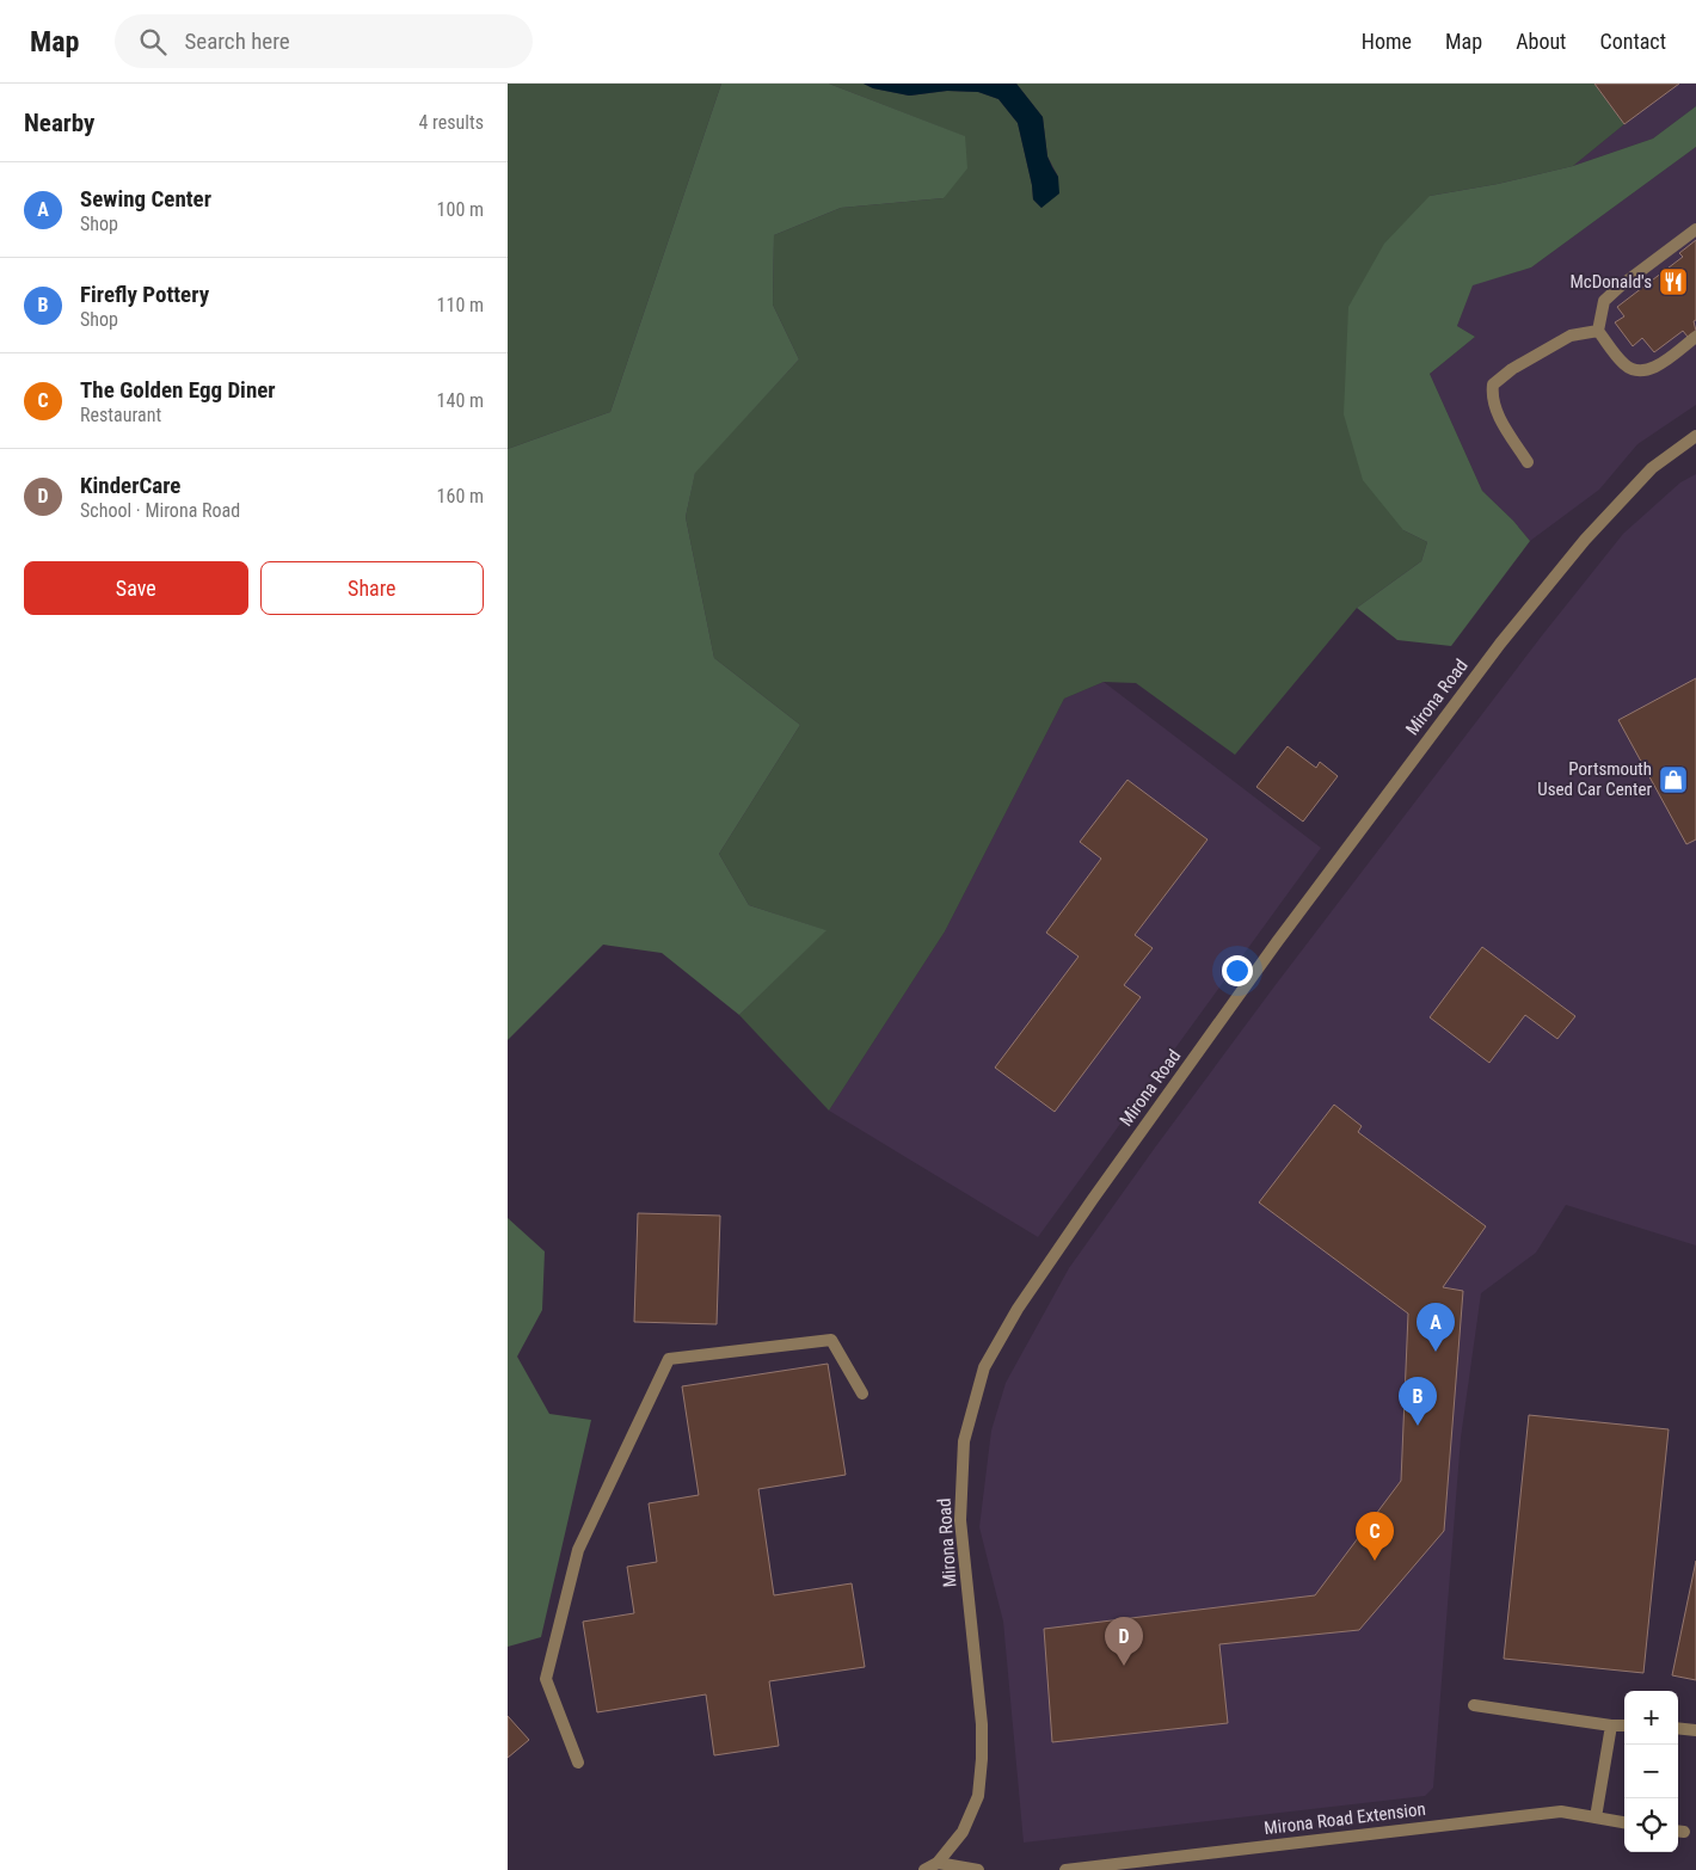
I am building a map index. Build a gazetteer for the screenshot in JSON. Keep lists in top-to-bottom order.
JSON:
{
  "streets": {
    "street": ["Mirona Road", "Mirona Road Extension"]
  },
  "places": {
    "restaurant": ["McDonald's"],
    "shop": ["Portsmouth Used Car Center"]
  },
  "page": {
    "header": "Map",
    "search": "Search here",
    "nav": [
      "Home",
      "Map",
      "About",
      "Contact"
    ],
    "heading": ["Nearby", "4 results"],
    "list": [
      {
        "mark": "A",
        "name": "Sewing Center",
        "note": "Shop",
        "value": "100 m"
      },
      {
        "mark": "B",
        "name": "Firefly Pottery",
        "note": "Shop",
        "value": "110 m"
      },
      {
        "mark": "C",
        "name": "The Golden Egg Diner",
        "note": "Restaurant",
        "value": "140 m"
      },
      {
        "mark": "D",
        "name": "KinderCare",
        "note": "School · Mirona Road",
        "value": "160 m"
      }
    ],
    "buttons": ["Save", "Share"],
    "pins": [
      "A",
      "B",
      "C",
      "D"
    ],
    "map_buttons": ["+", "−"]
  }
}
